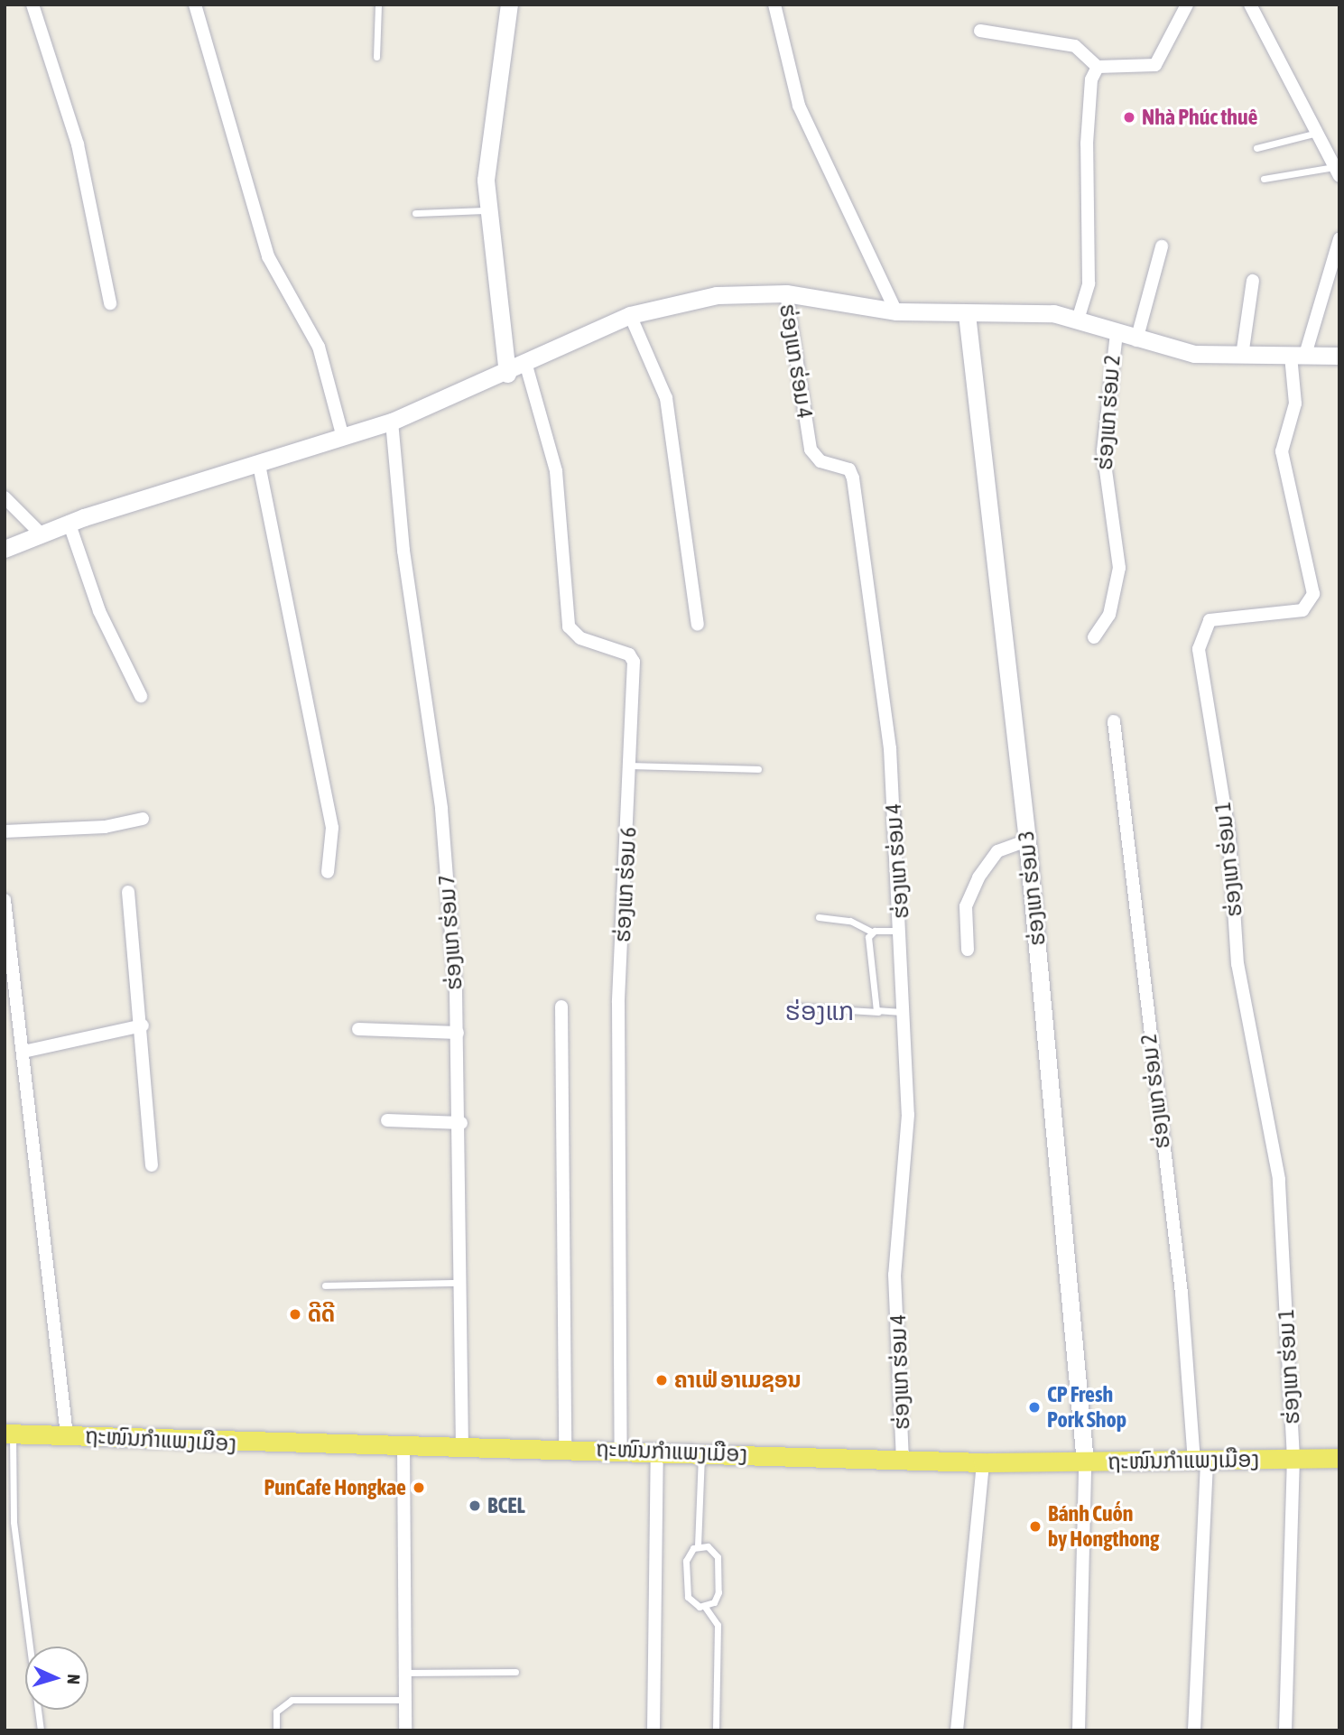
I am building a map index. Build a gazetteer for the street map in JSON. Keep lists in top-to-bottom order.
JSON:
{
  "streets": {
    "main road": ["ຖະໜົນກຳແພງເມືອງ"],
    "street": [
      "ຮ່ອງແກ ຮ່ອມ 4",
      "ຮ່ອງແກ ຮ່ອມ 2",
      "ຮ່ອງແກ ຮ່ອມ 1",
      "ຮ່ອງແກ ຮ່ອມ 6",
      "ຮ່ອງແກ ຮ່ອມ 3",
      "ຮ່ອງແກ ຮ່ອມ 7"
    ]
  },
  "crossings": [
    ["ຮ່ອງແກ ຮ່ອມ 4", "ຖະໜົນກຳແພງເມືອງ"],
    ["ຮ່ອງແກ ຮ່ອມ 2", "ຖະໜົນກຳແພງເມືອງ"],
    ["ຮ່ອງແກ ຮ່ອມ 1", "ຖະໜົນກຳແພງເມືອງ"],
    ["ຮ່ອງແກ ຮ່ອມ 6", "ຖະໜົນກຳແພງເມືອງ"],
    ["ຮ່ອງແກ ຮ່ອມ 3", "ຖະໜົນກຳແພງເມືອງ"],
    ["ຮ່ອງແກ ຮ່ອມ 7", "ຖະໜົນກຳແພງເມືອງ"]
  ],
  "districts": ["ຮ່ອງແກ"],
  "places": [
    "Nhà Phúc thuê",
    "ດີດີ",
    "ຄາເຟ່ ອາເມຊອນ",
    "CP Fresh Pork Shop",
    "PunCafe Hongkae",
    "BCEL",
    "Bánh Cuốn by Hongthong"
  ],
  "north": "right"
}
